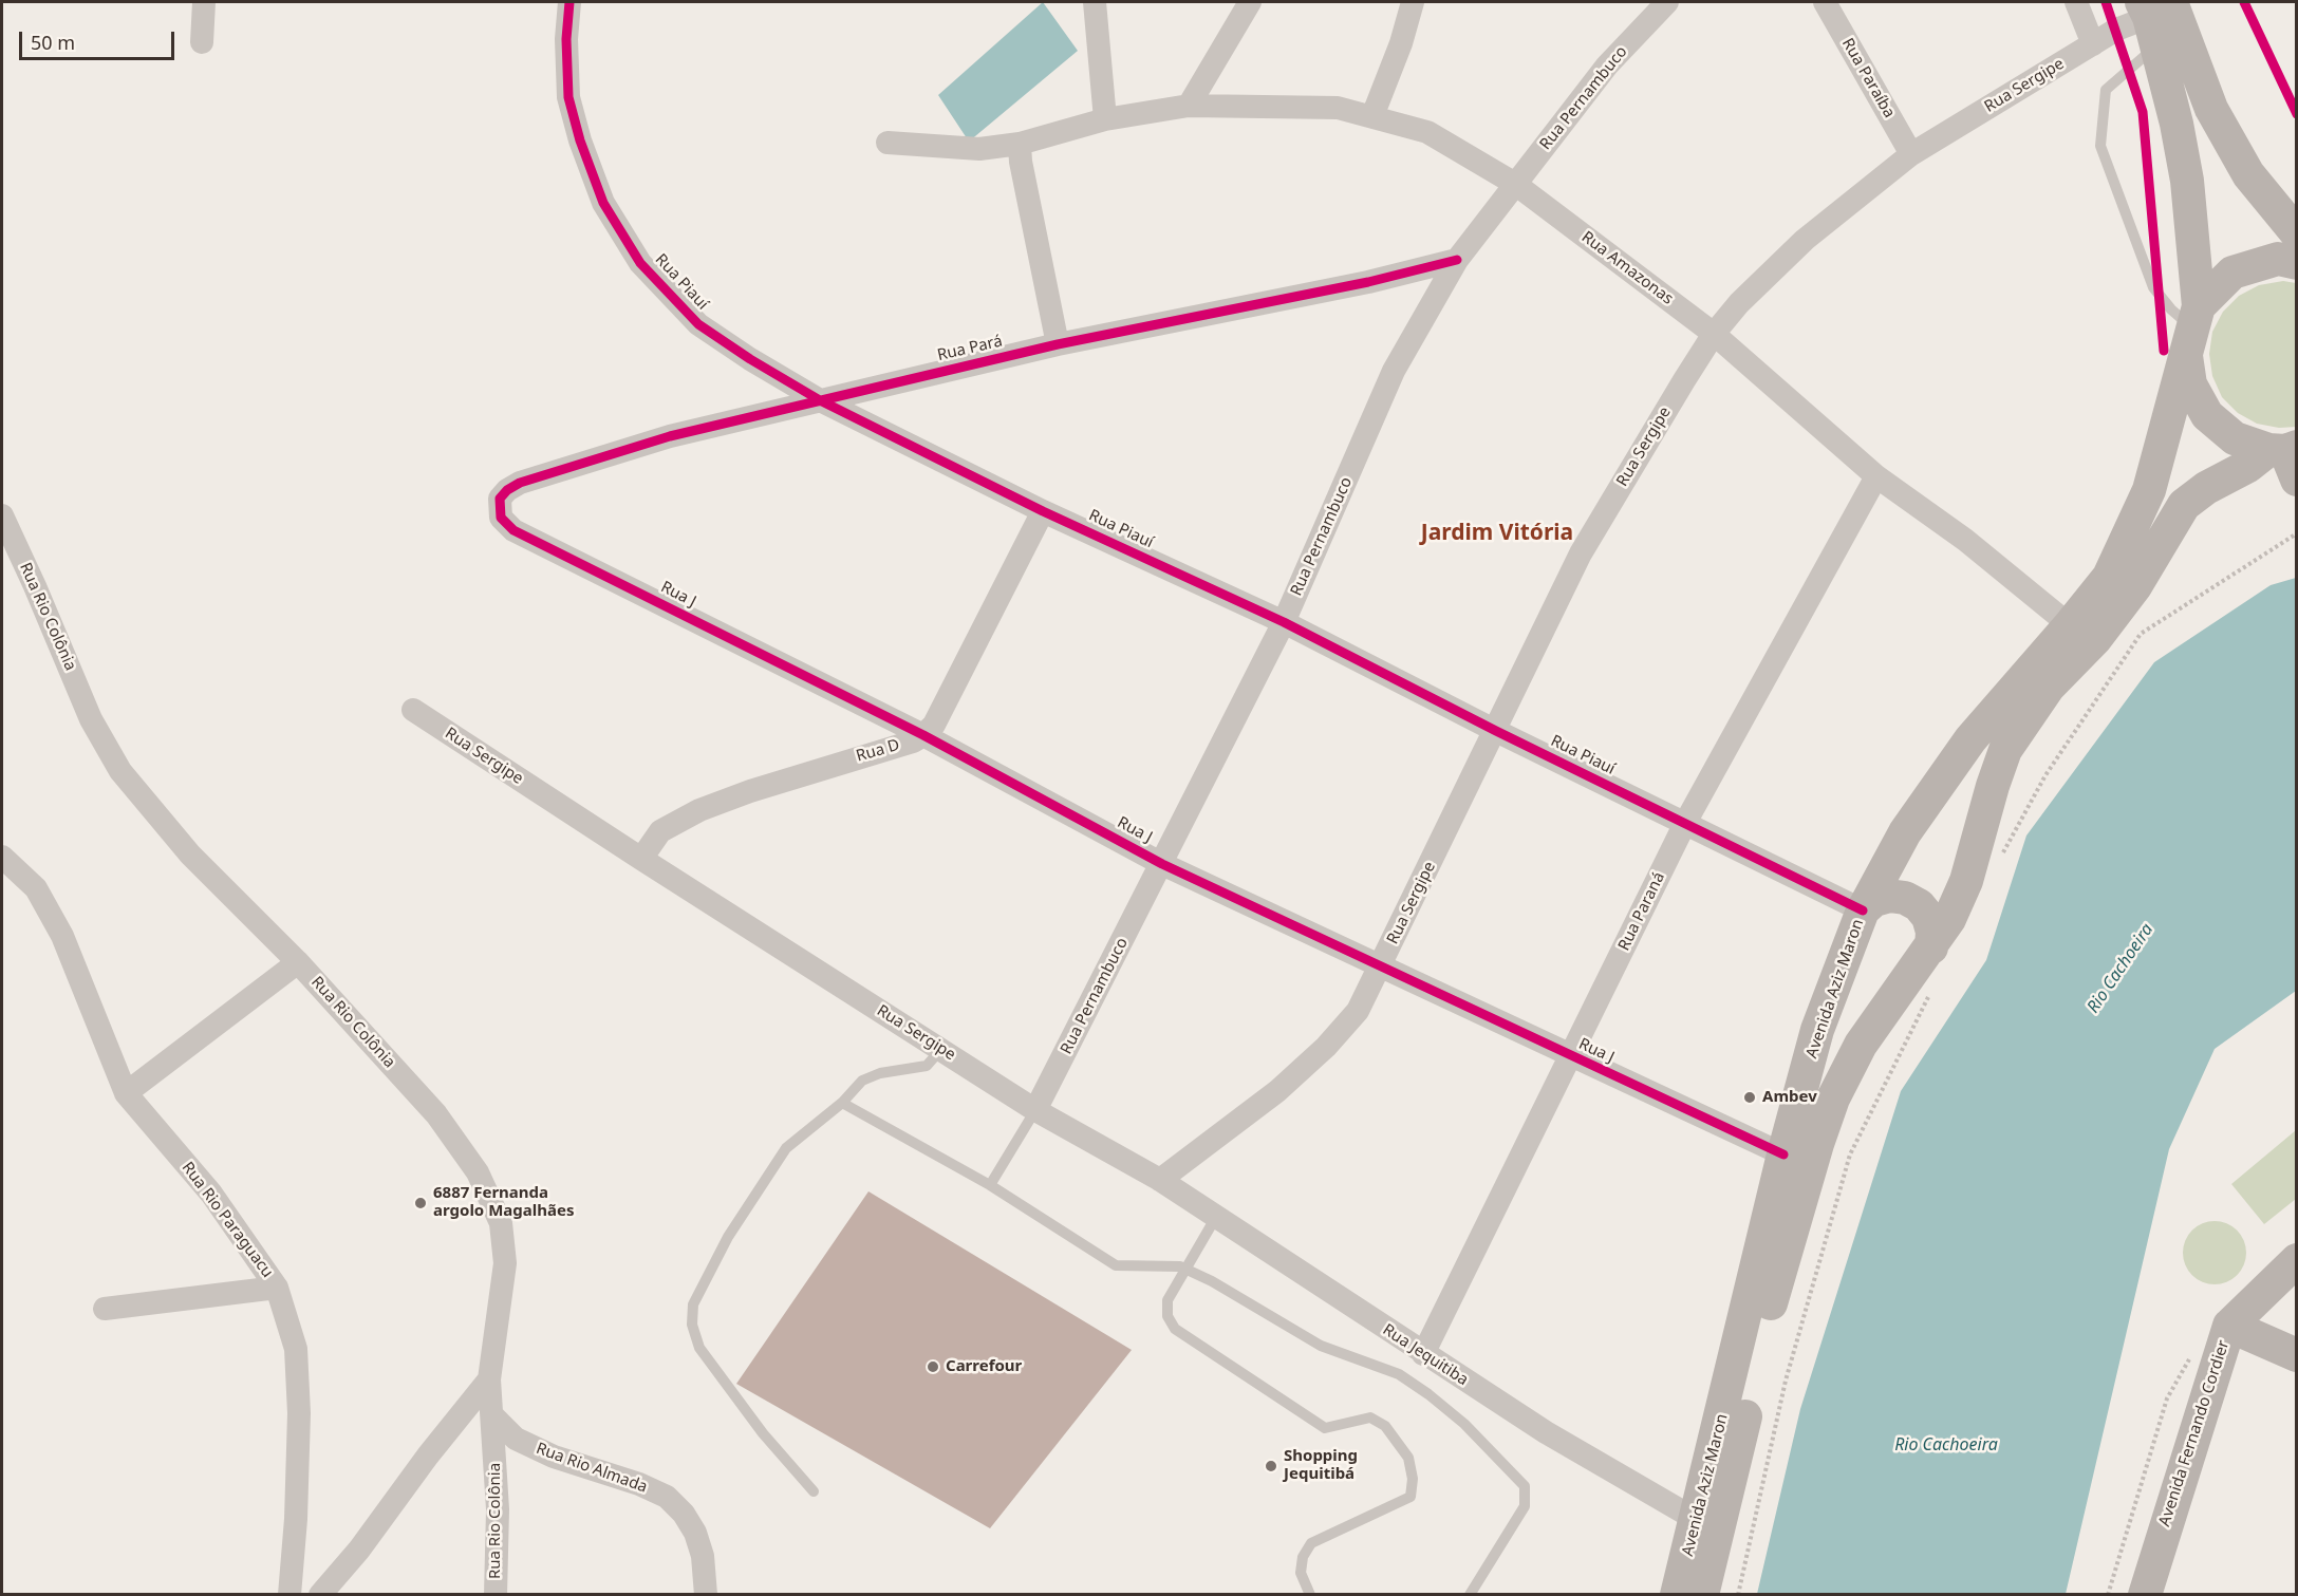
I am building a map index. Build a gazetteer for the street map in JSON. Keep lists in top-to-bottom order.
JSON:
{
  "streets": {
    "main road": ["Avenida Aziz Maron", "Avenida Fernando Cordier"],
    "street": [
      "Rua Paraíba",
      "Rua Sergipe",
      "Rua Pernambuco",
      "Rua Amazonas",
      "Rua Piauí",
      "Rua Pará",
      "Rua J",
      "Rua Rio Colônia",
      "Rua D",
      "Rua Paraná",
      "Rua Rio Paraguacu",
      "Rua Jequitiba",
      "Rua Rio Almada"
    ]
  },
  "crossings": [
    ["Rua Paraíba", "Rua Sergipe"],
    ["Rua Sergipe", "Rua Pernambuco"],
    ["Rua Sergipe", "Rua Amazonas"],
    ["Rua Sergipe", "Rua Piauí"],
    ["Rua Sergipe", "Rua J"],
    ["Rua Sergipe", "Rua D"],
    ["Rua Sergipe", "Rua Jequitiba"],
    ["Rua Pernambuco", "Rua Amazonas"],
    ["Rua Pernambuco", "Rua Piauí"],
    ["Rua Pernambuco", "Rua Pará"],
    ["Rua Pernambuco", "Rua J"],
    ["Rua Amazonas", "Rua Paraná"],
    ["Rua Amazonas", "Avenida Aziz Maron"],
    ["Rua Piauí", "Rua Pará"],
    ["Rua Piauí", "Rua Paraná"],
    ["Rua Piauí", "Avenida Aziz Maron"],
    ["Rua Pará", "Rua J"],
    ["Rua J", "Rua D"],
    ["Rua J", "Rua Paraná"],
    ["Rua J", "Avenida Aziz Maron"],
    ["Rua Rio Colônia", "Rua Rio Almada"],
    ["Rua Paraná", "Rua Jequitiba"],
    ["Avenida Aziz Maron", "Rua Jequitiba"]
  ],
  "districts": ["Jardim Vitória"],
  "water": ["Rio Cachoeira"],
  "places": [
    "Ambev",
    "6887 Fernanda argolo Magalhães",
    "Carrefour",
    "Shopping Jequitibá"
  ],
  "scale_bar": "50 m"
}
